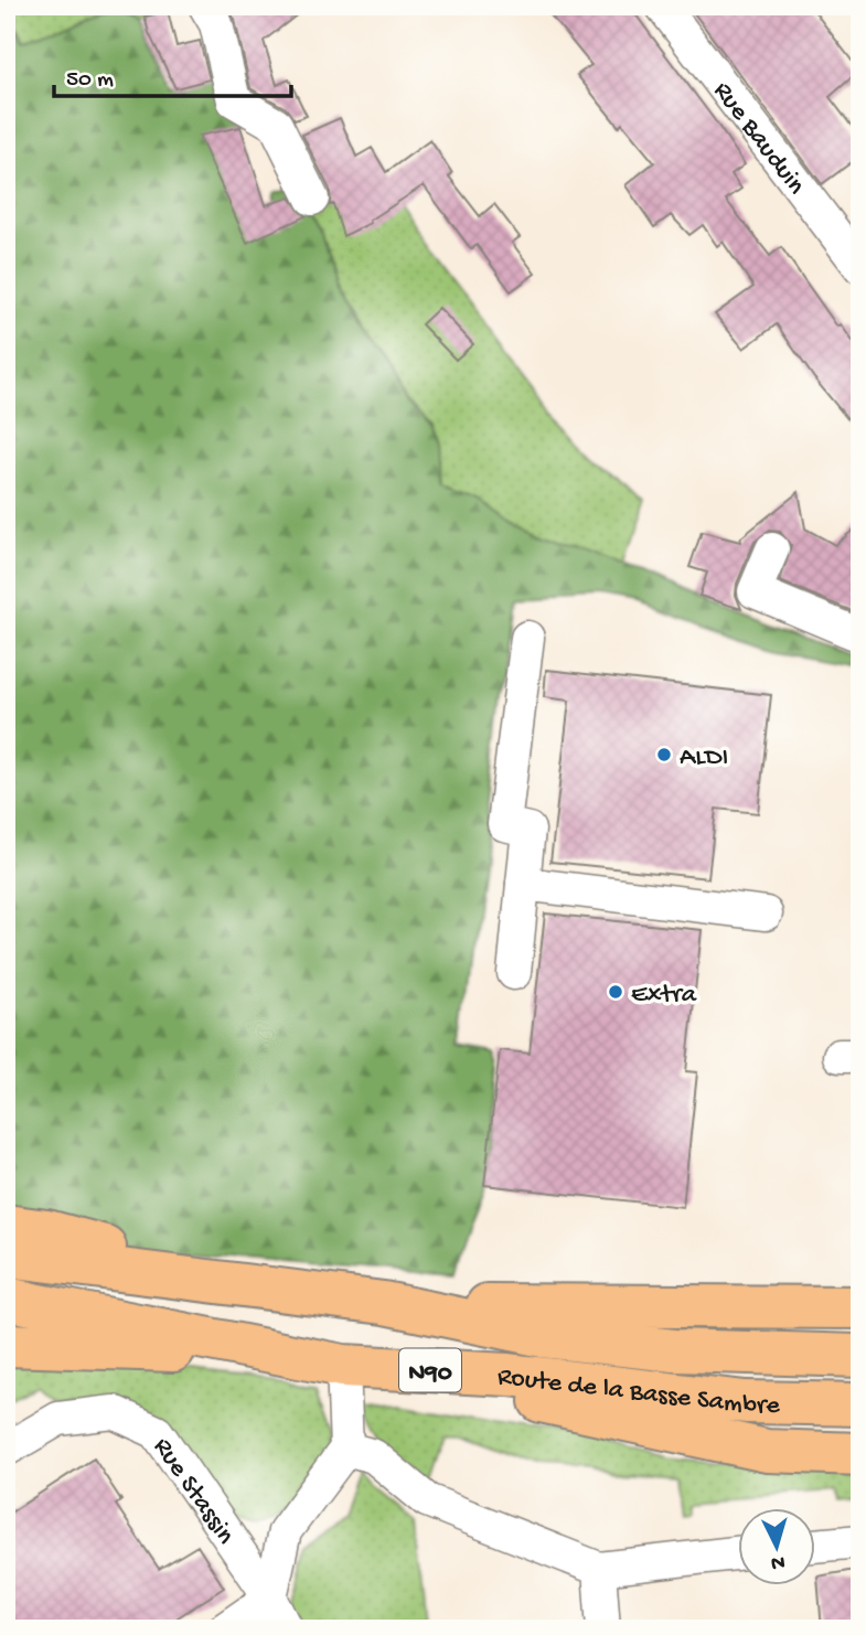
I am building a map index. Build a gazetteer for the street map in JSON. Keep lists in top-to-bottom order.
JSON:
{
  "streets": {
    "highway": ["N90", "Route de la Basse Sambre"],
    "street": ["Rue Bauduin", "Rue Stassin"]
  },
  "places": ["ALDI", "Extra"],
  "scale_bar": "50 m",
  "north": "bottom"
}
